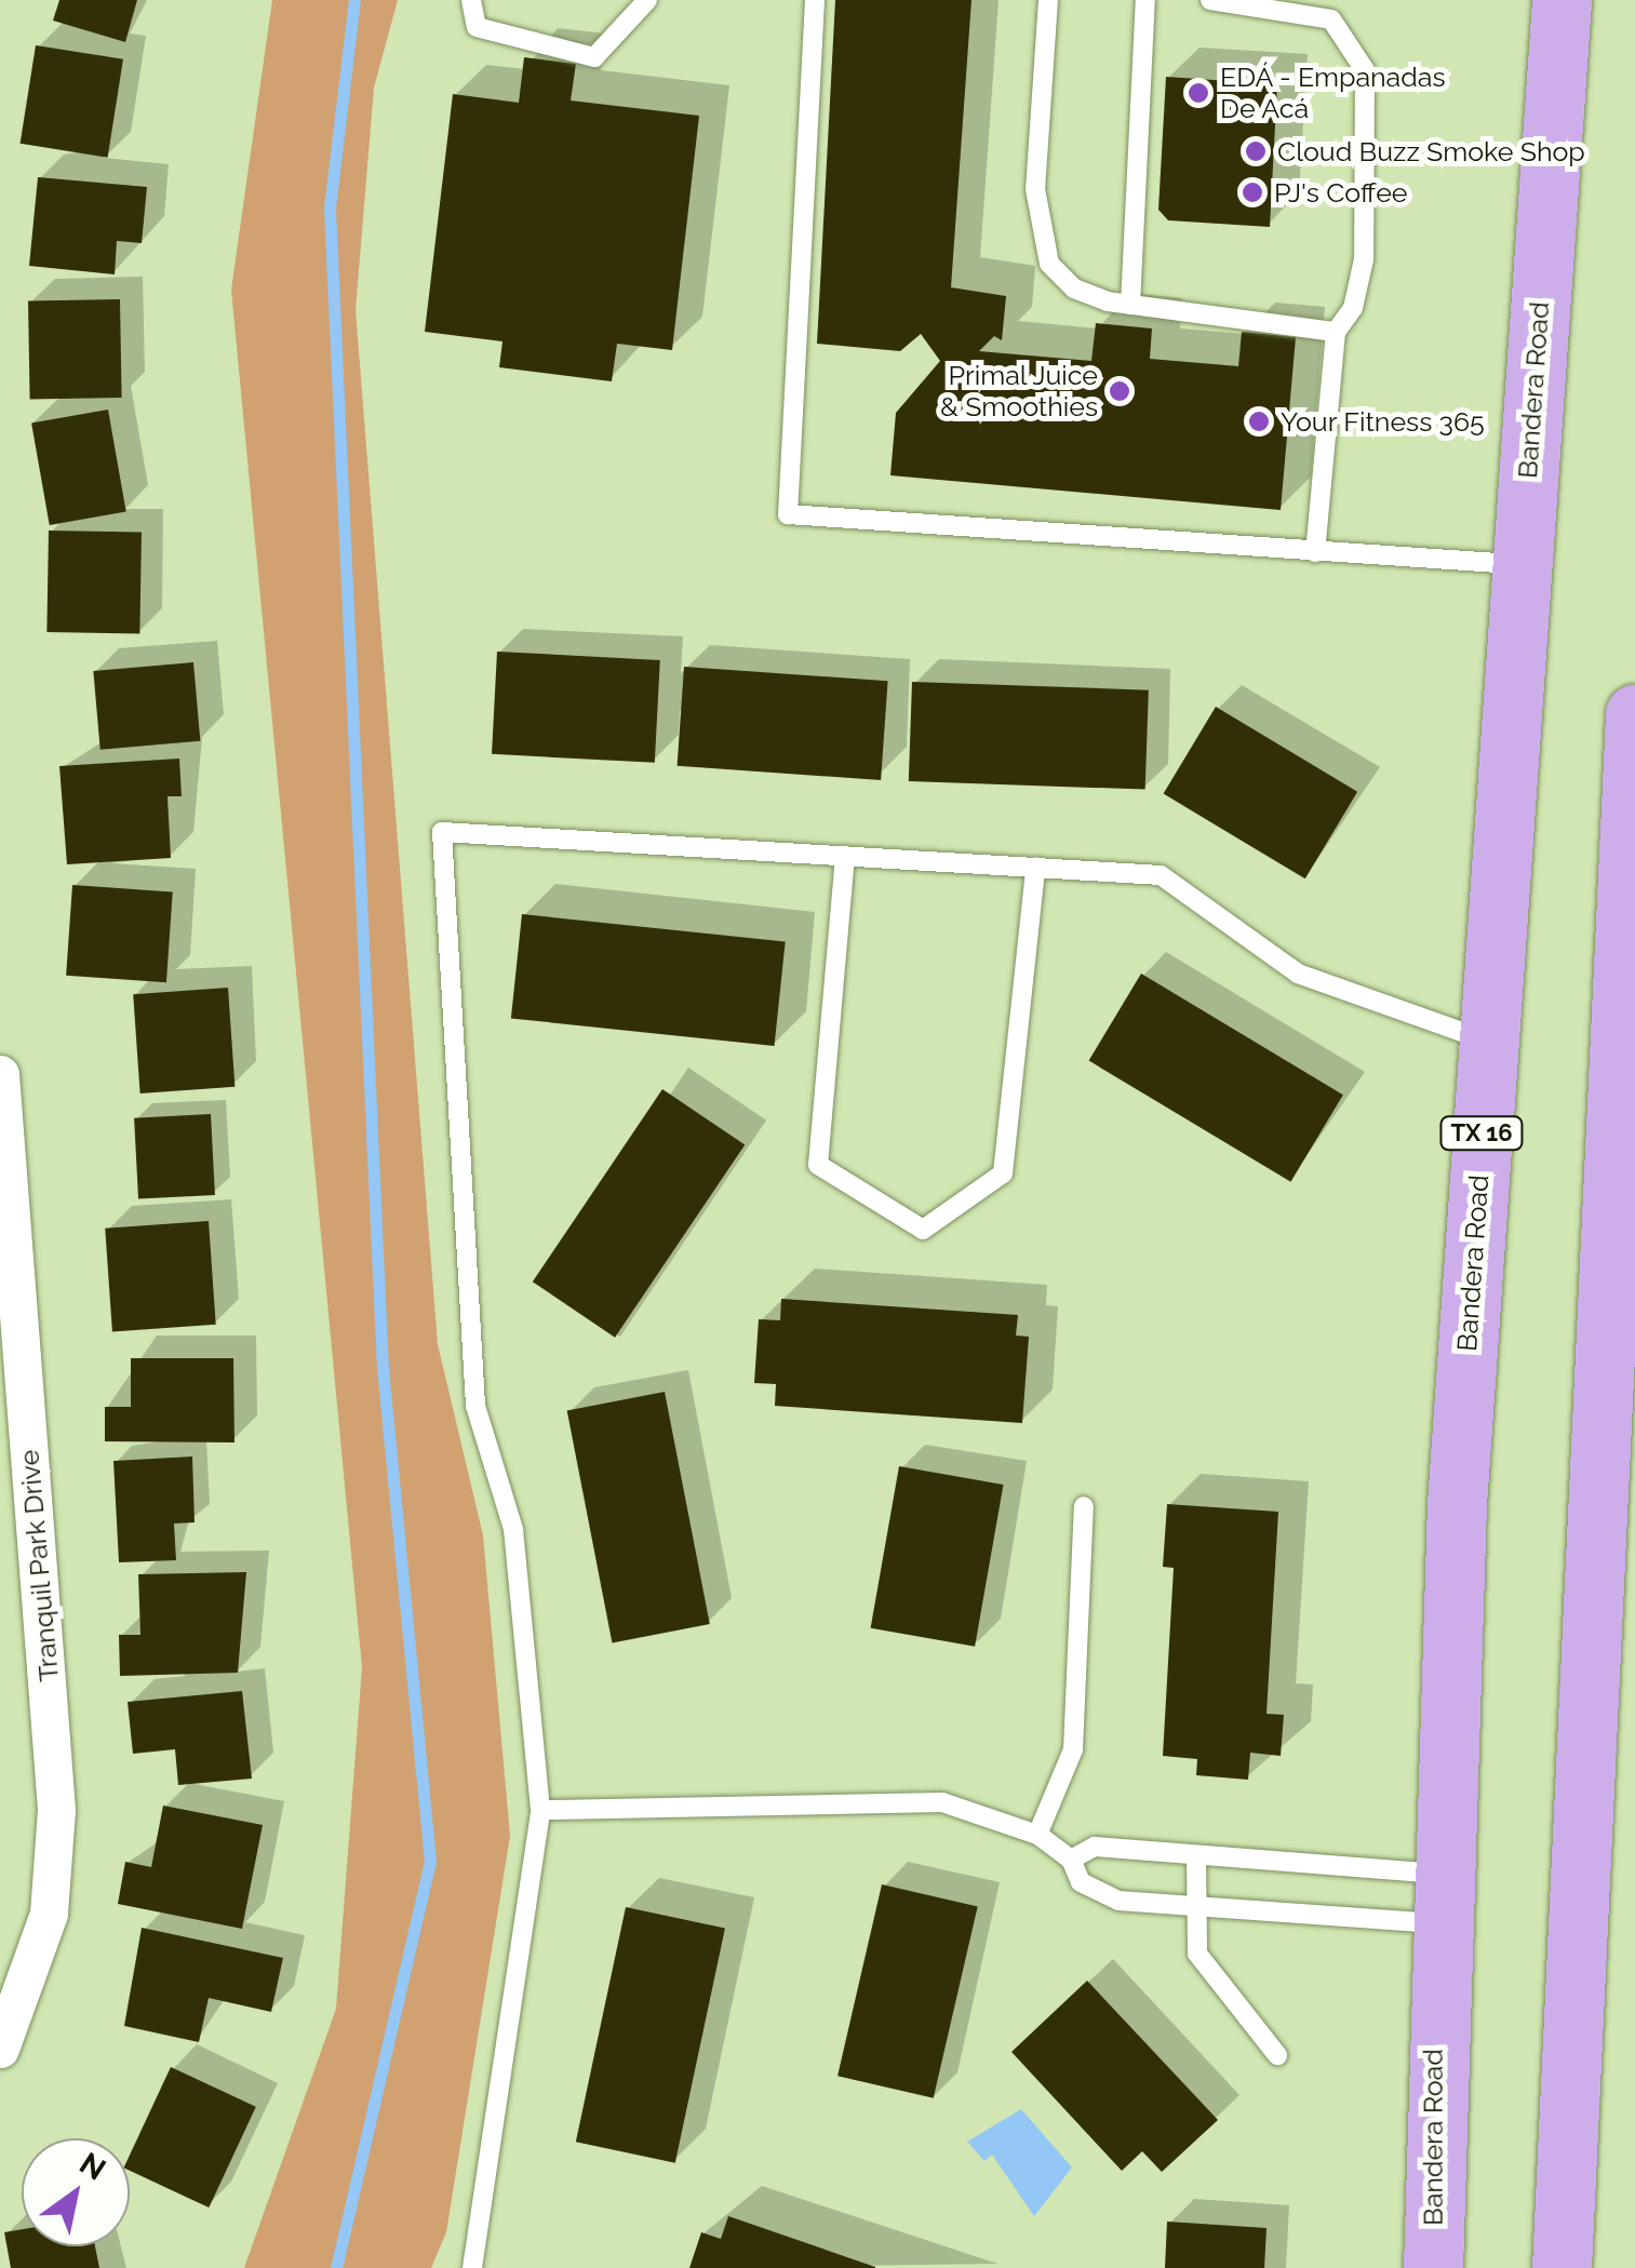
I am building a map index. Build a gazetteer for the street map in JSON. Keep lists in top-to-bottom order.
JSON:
{
  "streets": {
    "main road": ["Bandera Road", "TX 16"],
    "street": ["Tranquil Park Drive"]
  },
  "places": [
    "EDÁ - Empanadas De Acá",
    "Cloud Buzz Smoke Shop",
    "PJ's Coffee",
    "Primal Juice & Smoothies",
    "Your Fitness 365"
  ],
  "north": "top right"
}
